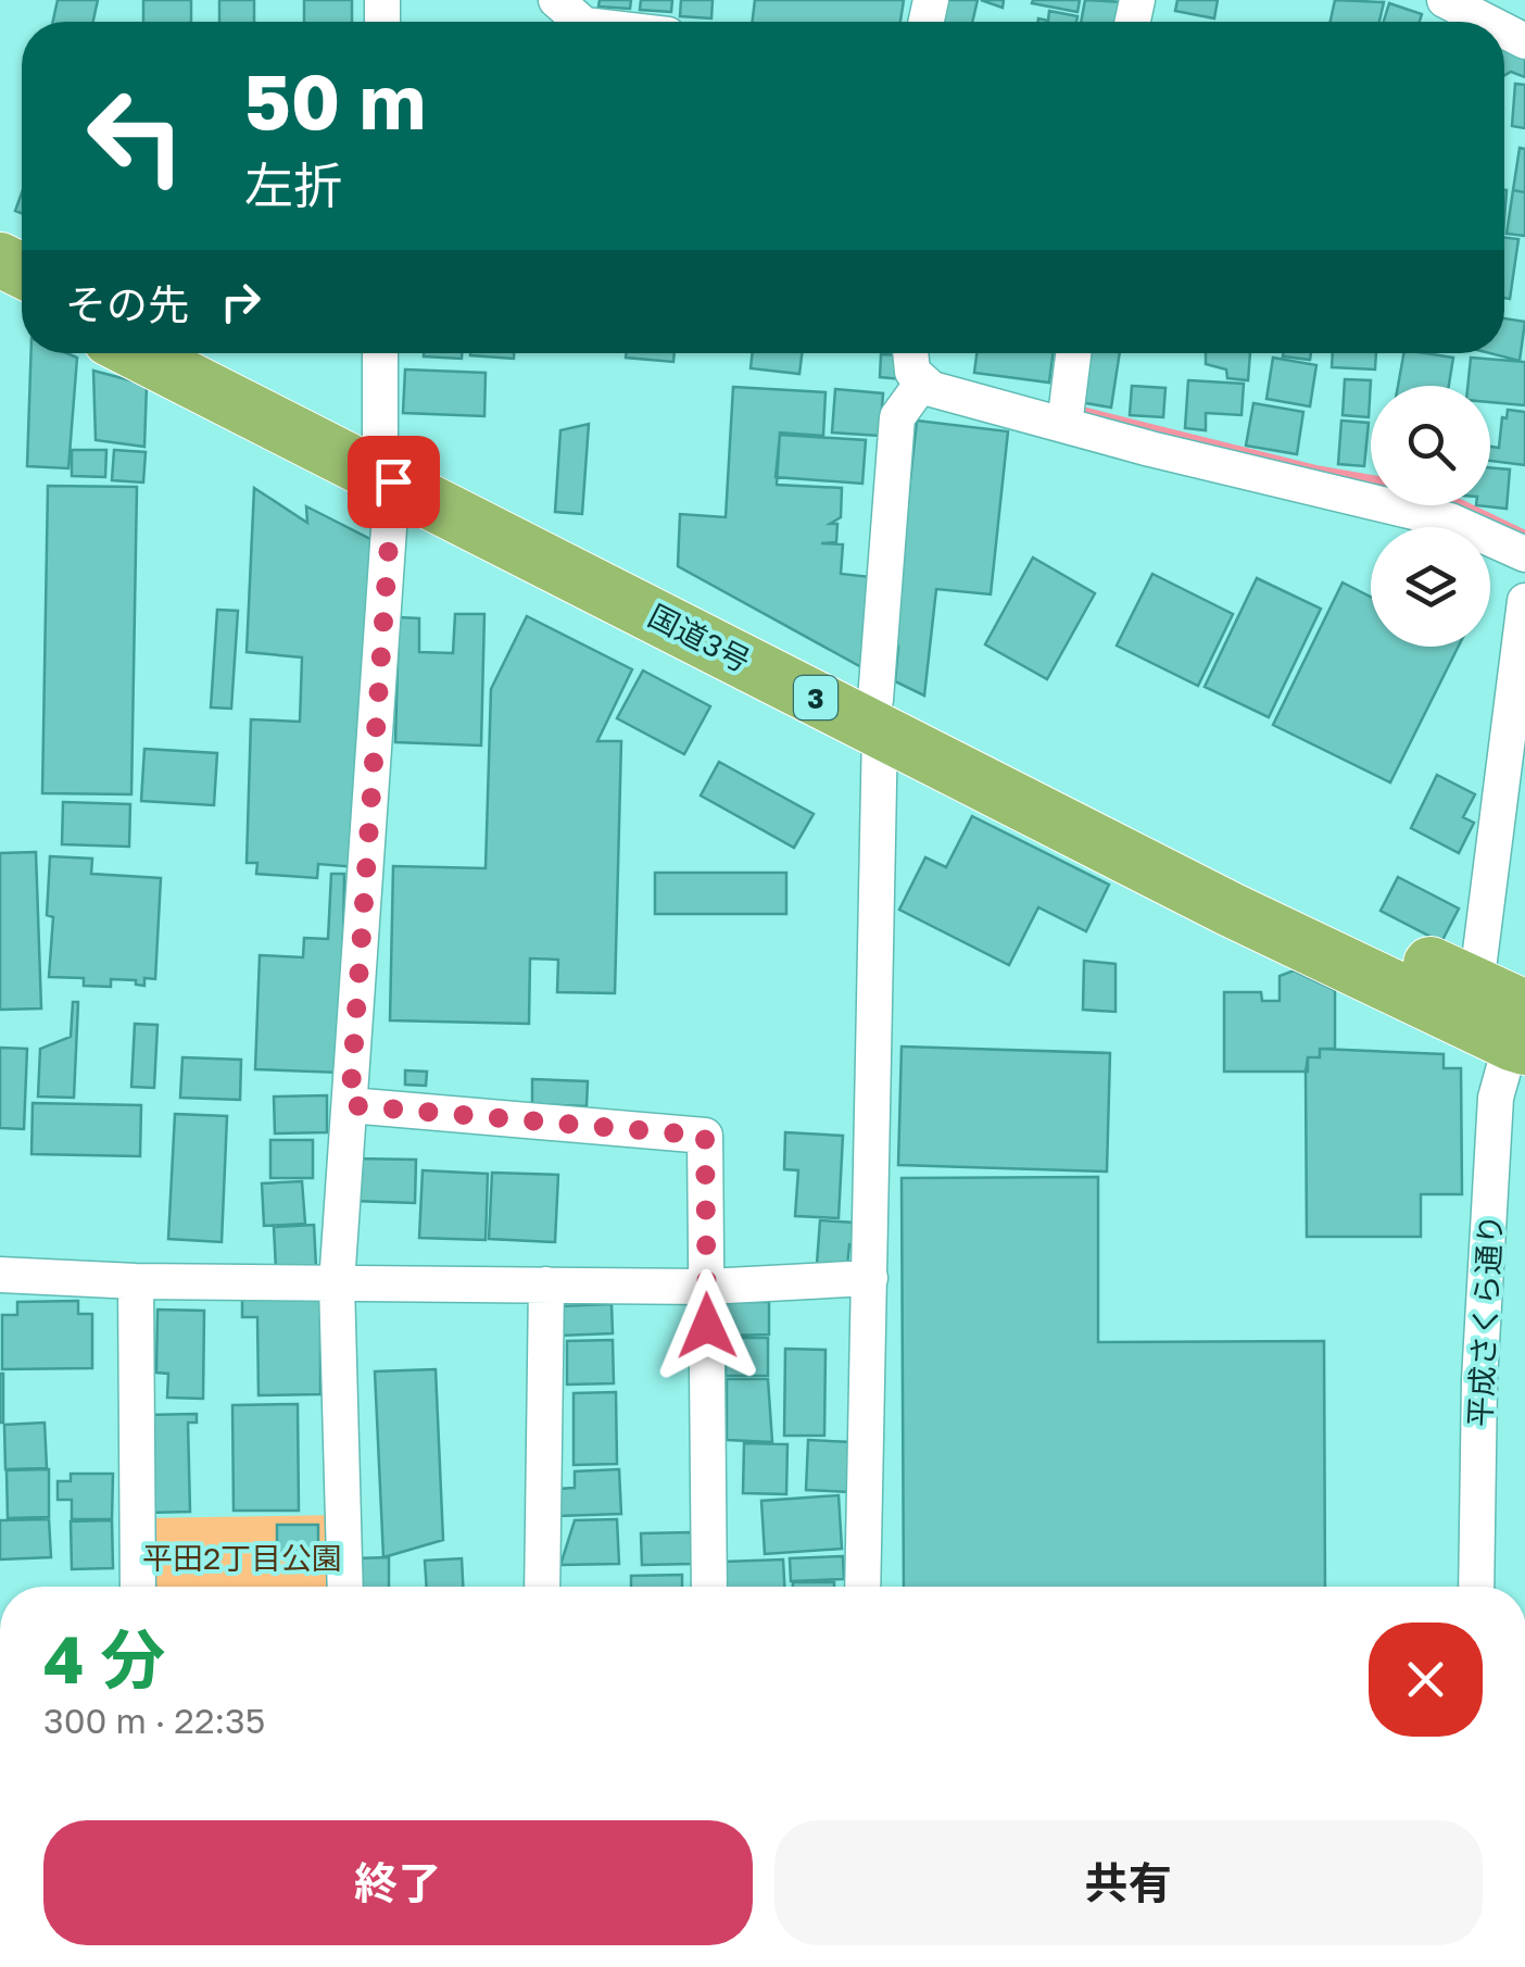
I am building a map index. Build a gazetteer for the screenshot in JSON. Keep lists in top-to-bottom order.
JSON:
{
  "streets": {
    "highway": ["国道3号", "3"],
    "street": ["平成さくら通り"]
  },
  "crossings": [
    ["国道3号", "平成さくら通り"]
  ],
  "parks": ["平田2丁目公園"],
  "page": {
    "turn": ["50 m", "左折"],
    "then": "その先",
    "heading": ["4 分", "300 m · 22:35"],
    "buttons": ["終了", "共有"]
  }
}
